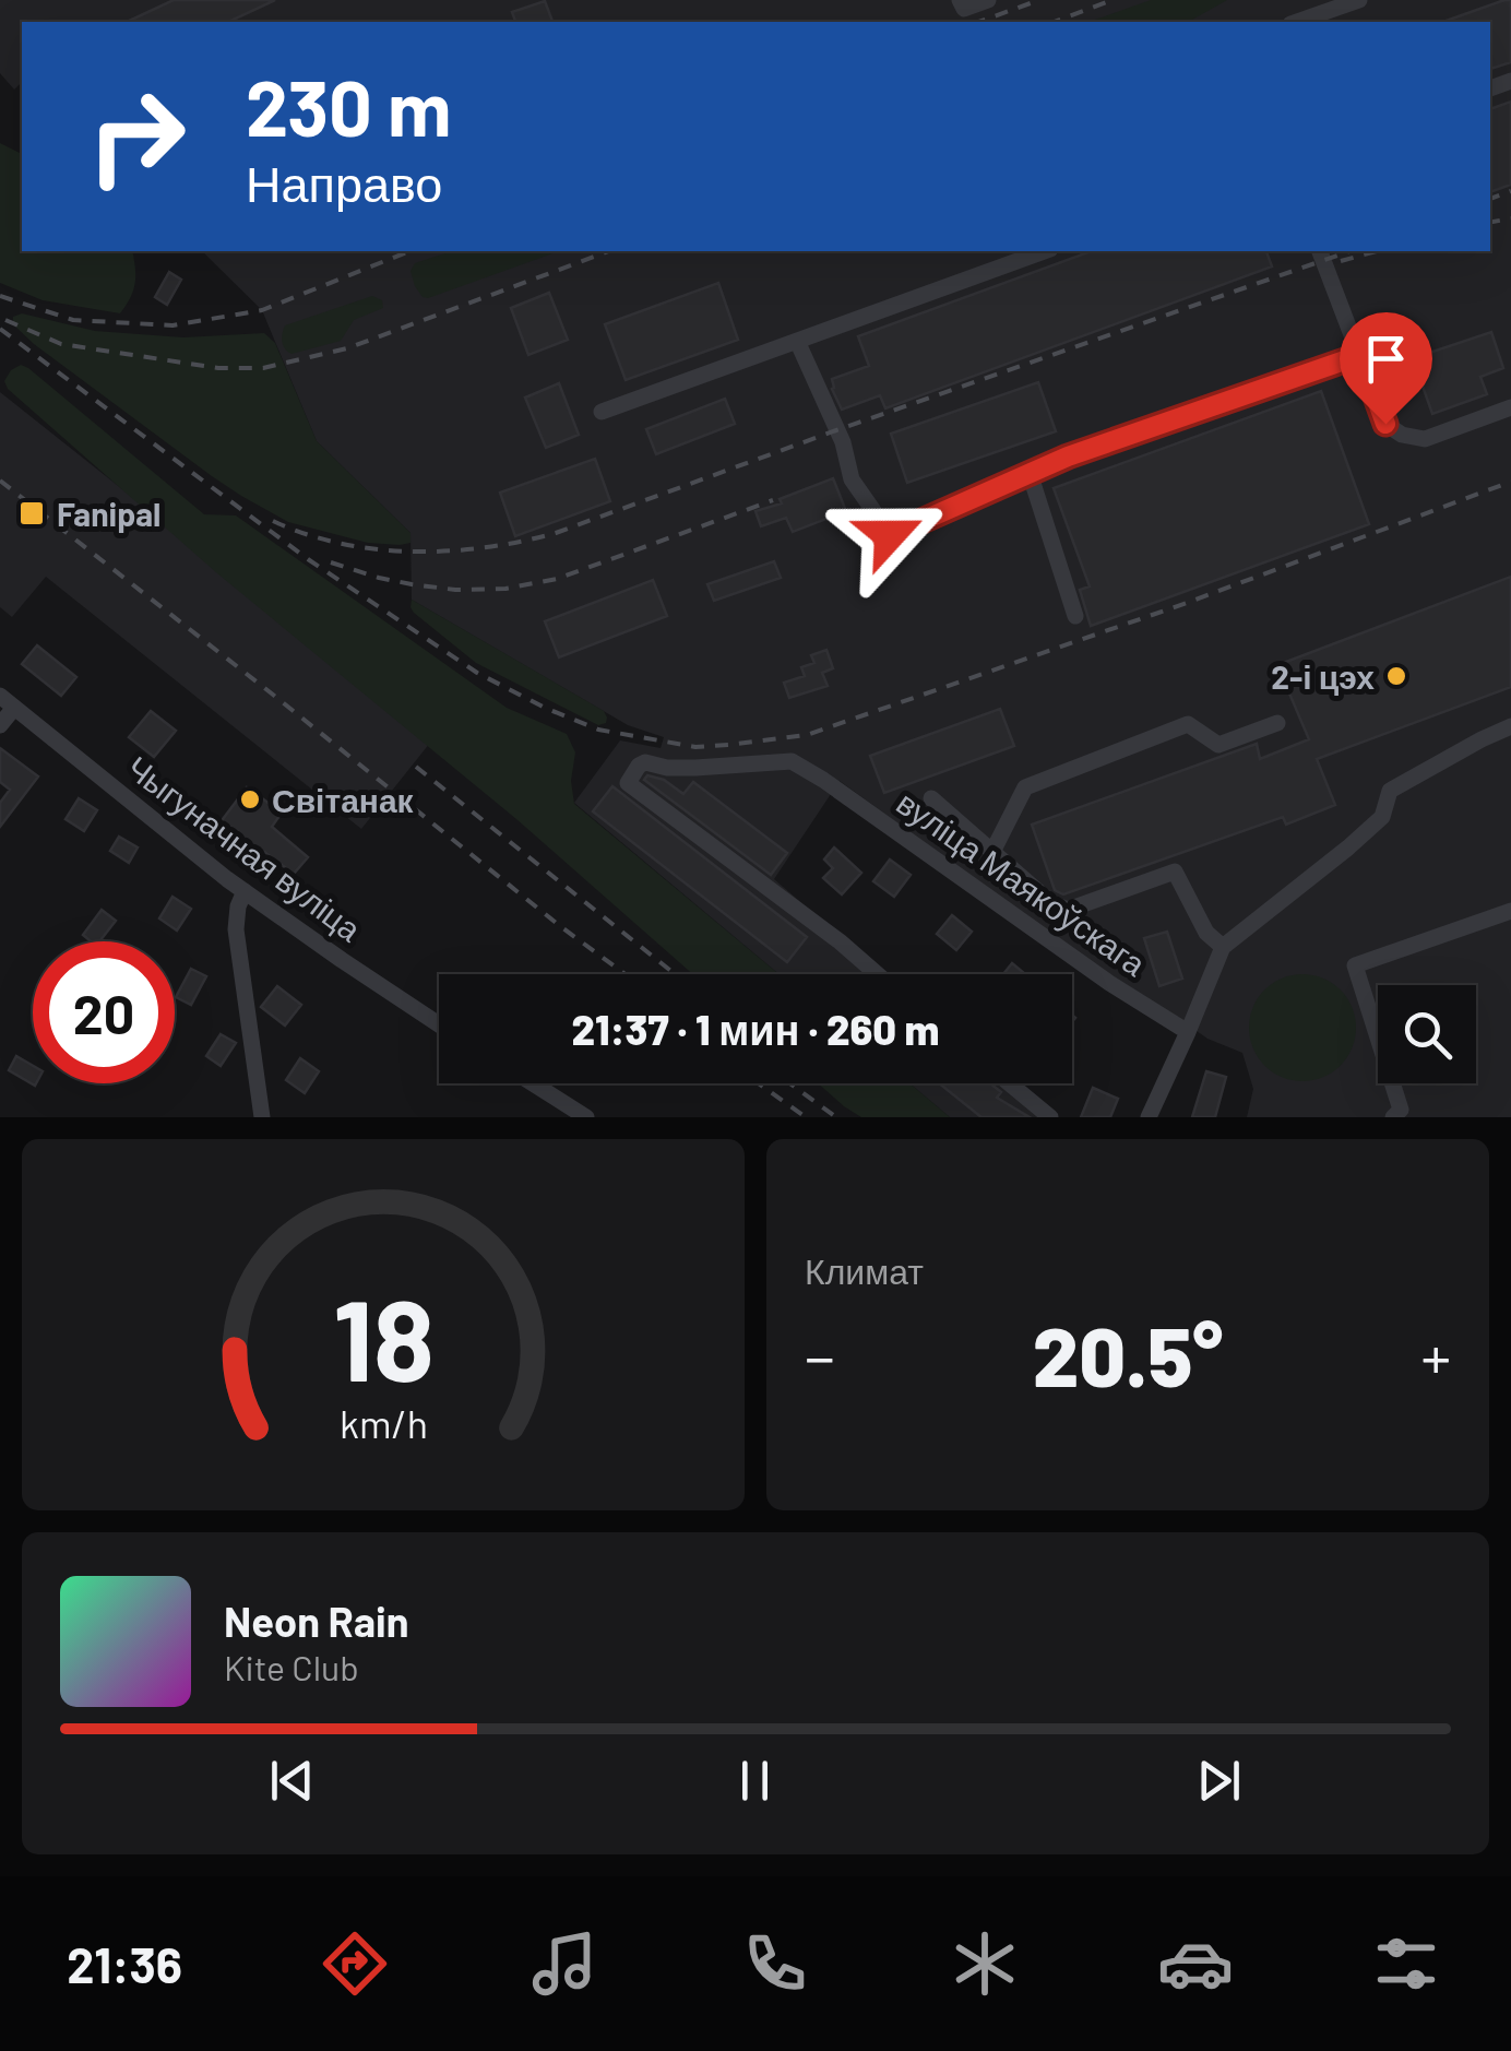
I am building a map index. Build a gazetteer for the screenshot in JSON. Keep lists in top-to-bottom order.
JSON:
{
  "streets": {
    "street": ["Чыгуначная вуліца", "вуліца Маякоўскага"]
  },
  "places": {
    "transit": ["Fanipal"],
    "other": ["2-і цэх", "Світанак"]
  },
  "page": {
    "turn": ["230 m", "Направо"],
    "limit": "20",
    "trip": "21:37 · 1 мин · 260 m",
    "tile": "Климат",
    "heat": ["−", "20.5°", "+"],
    "song": ["Neon Rain", "Kite Club"],
    "tabs": "21:36",
    "gauge": ["18", "km/h"]
  }
}
